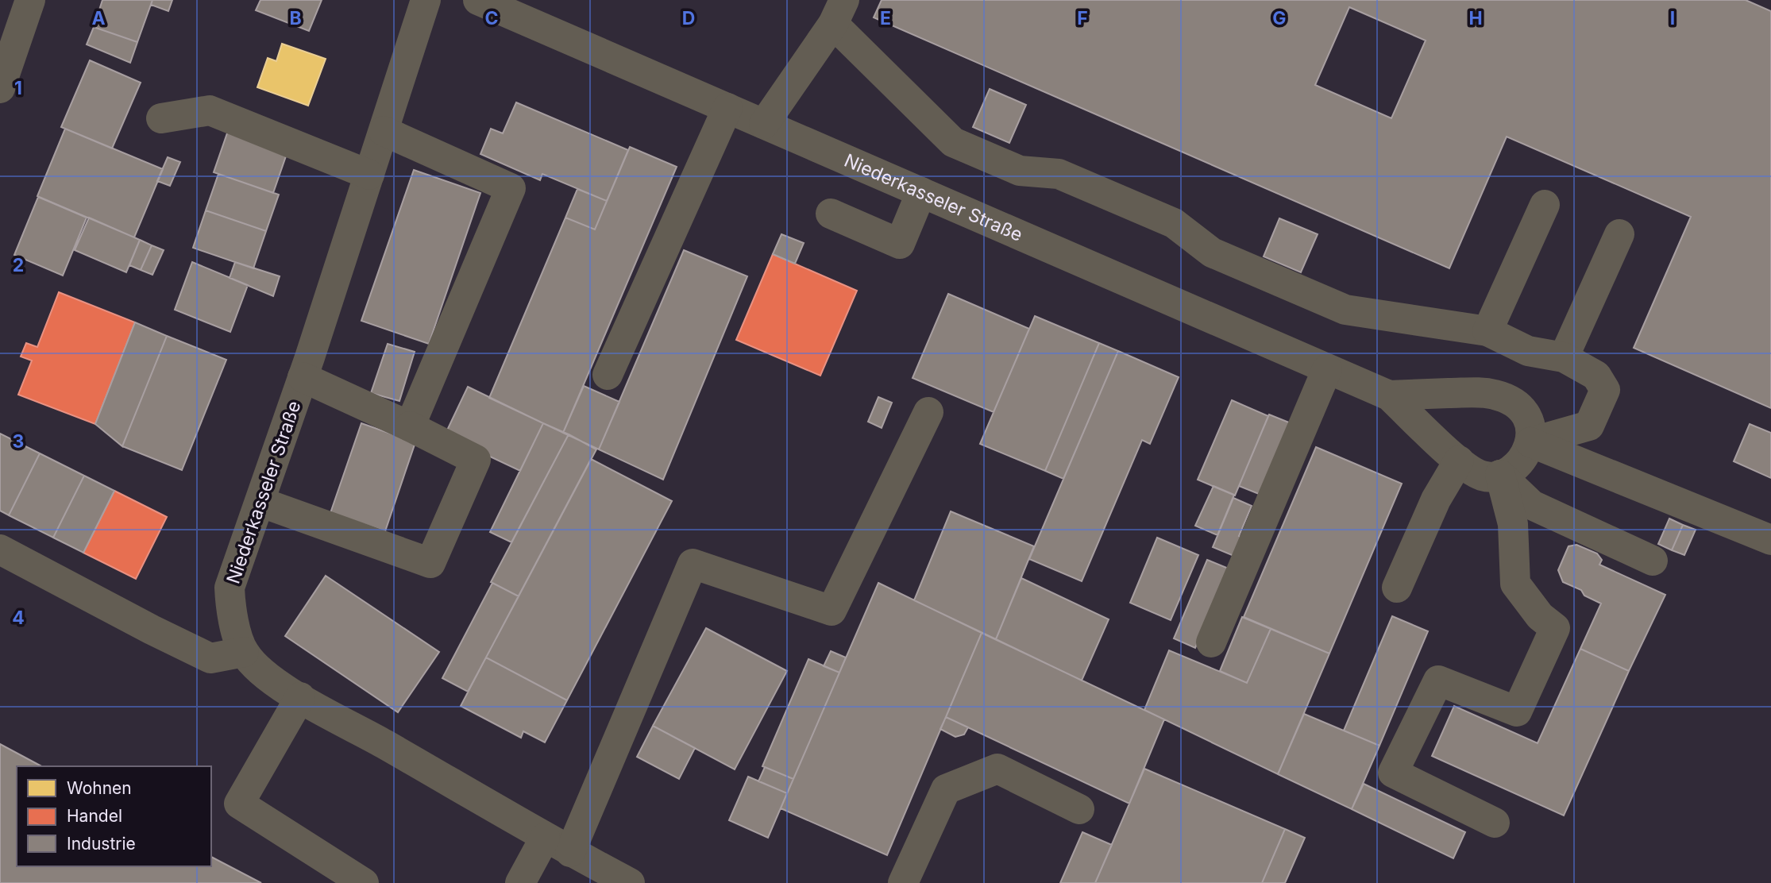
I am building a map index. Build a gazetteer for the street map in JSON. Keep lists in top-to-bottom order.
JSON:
{
  "streets": {
    "street": ["Niederkasseler Straße"]
  },
  "legend": ["Wohnen", "Handel", "Industrie"],
  "grid": {
    "columns": [
      "A",
      "B",
      "C",
      "D",
      "E",
      "F",
      "G",
      "H",
      "I"
    ],
    "rows": [
      "1",
      "2",
      "3",
      "4"
    ]
  }
}
